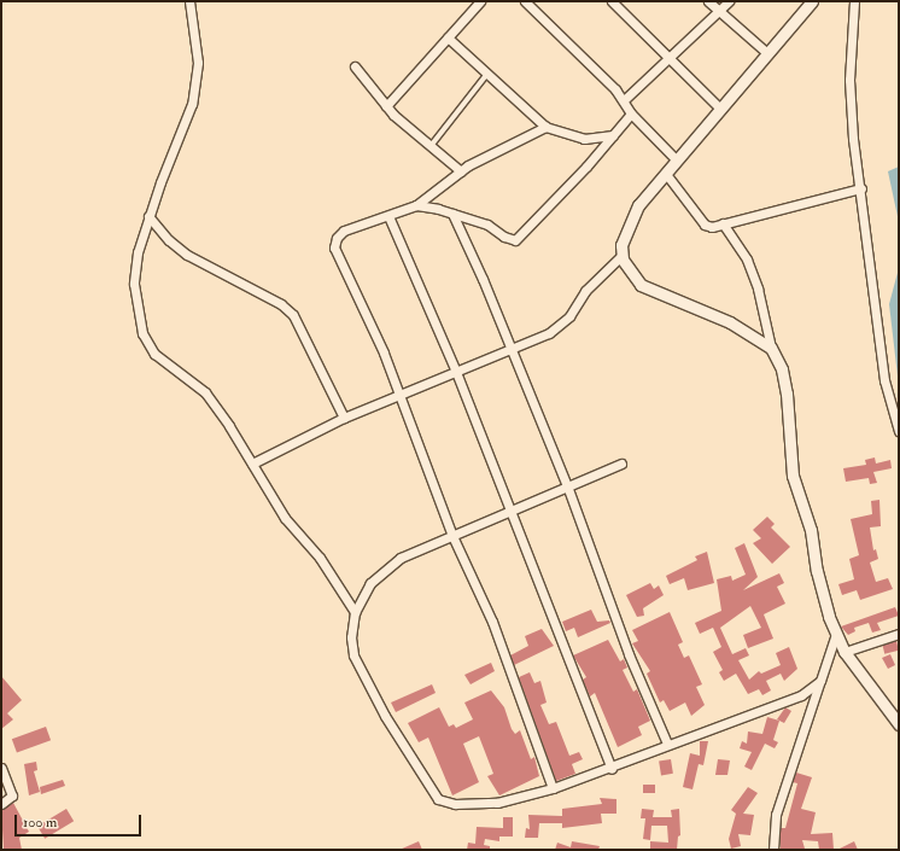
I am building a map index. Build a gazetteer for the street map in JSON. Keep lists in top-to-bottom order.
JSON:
{
  "scale_bar": "100 m"
}
